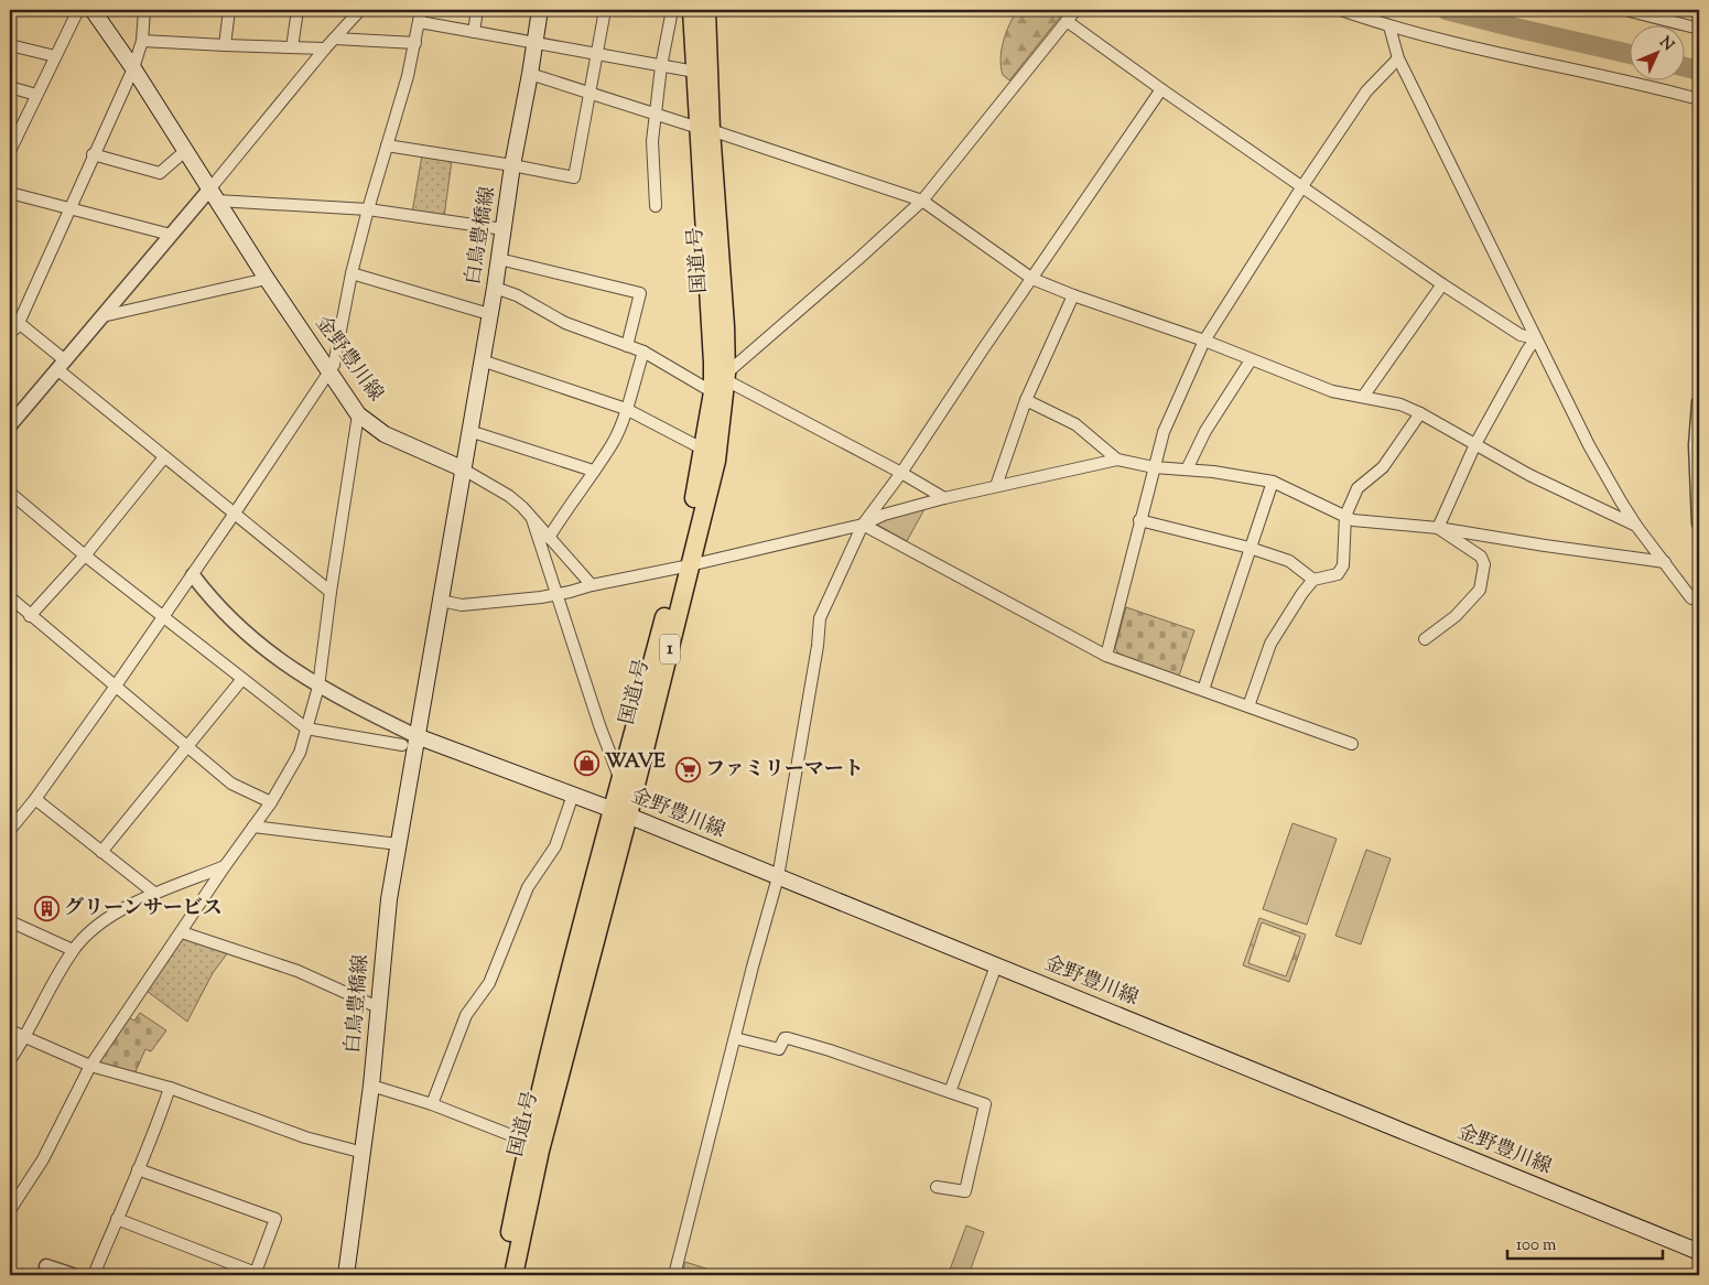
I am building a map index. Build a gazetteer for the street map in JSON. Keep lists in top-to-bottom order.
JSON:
{
  "streets": {
    "highway": ["国道1号", "1"],
    "main road": ["白鳥豊橋線", "金野豊川線"]
  },
  "crossings": [
    ["白鳥豊橋線", "金野豊川線"],
    ["国道1号", "金野豊川線"]
  ],
  "places": {
    "shop": ["WAVE"],
    "supermarket": ["ファミリーマート"],
    "building": ["グリーンサービス"]
  },
  "scale_bar": "100 m",
  "north": "top right"
}
